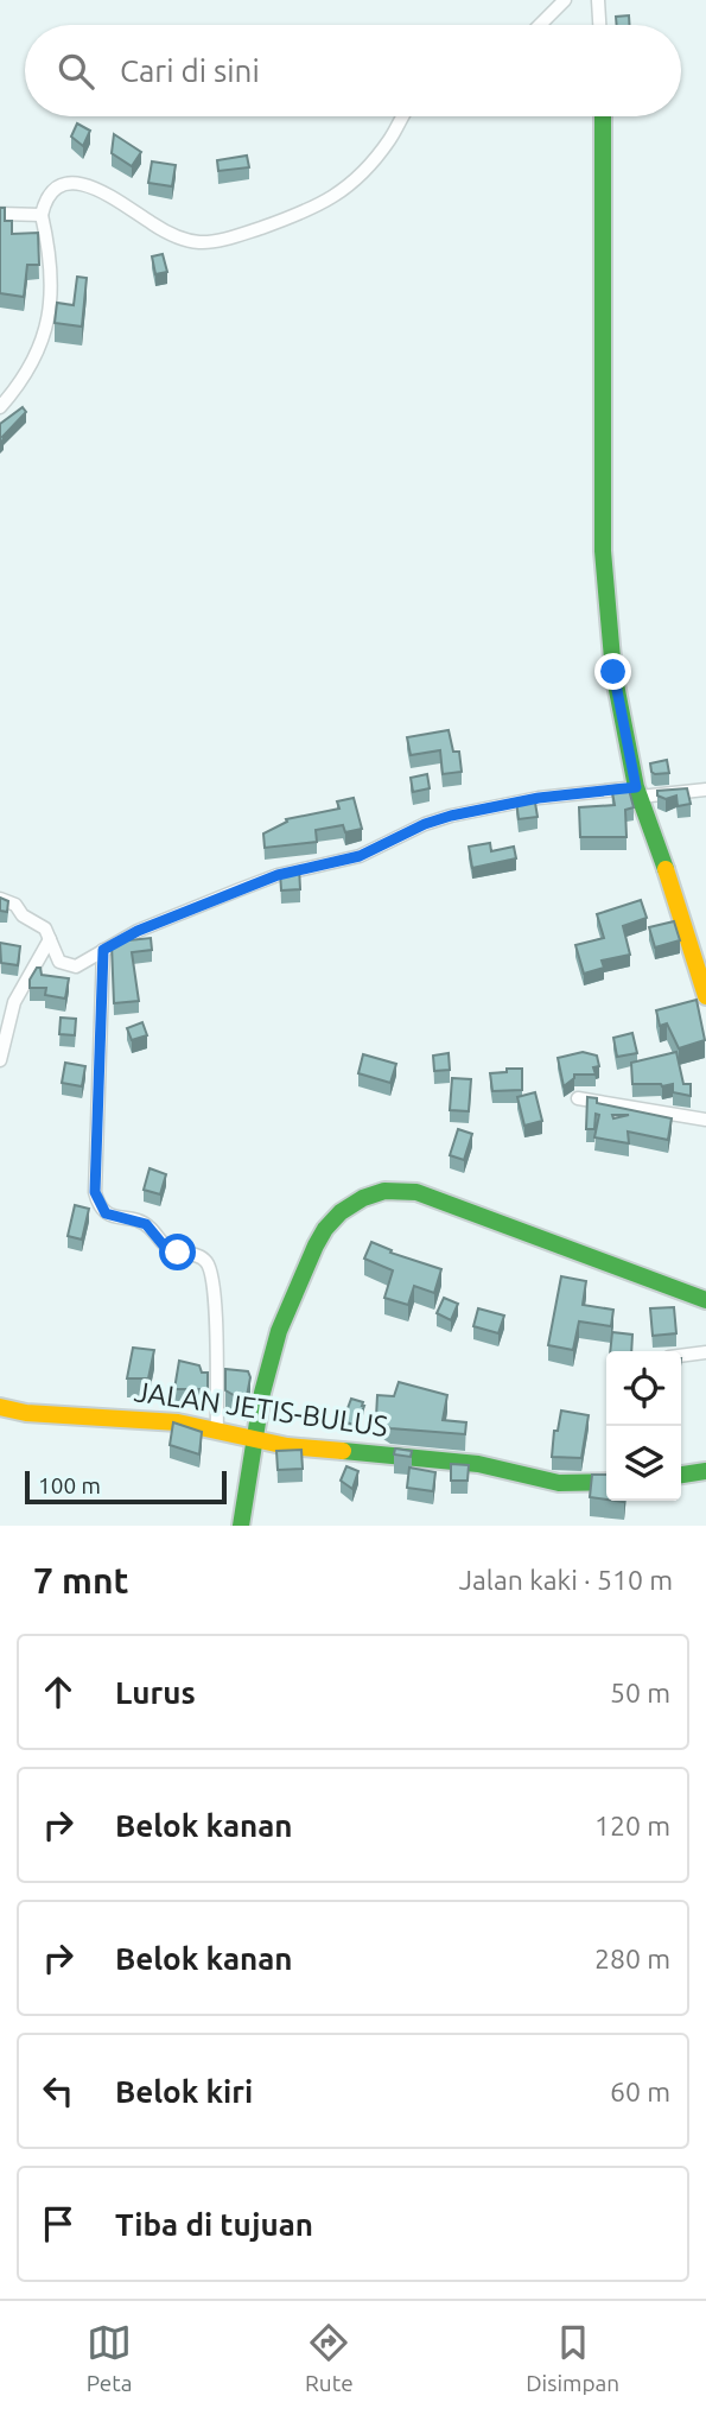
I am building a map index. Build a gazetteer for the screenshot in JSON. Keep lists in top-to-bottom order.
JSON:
{
  "streets": {
    "street": ["JALAN JETIS-BULUS"]
  },
  "scale_bar": "100 m",
  "page": {
    "search": "Cari di sini",
    "scale": "100 m",
    "heading": ["7 mnt", "Jalan kaki · 510 m"],
    "list": [
      ["Lurus", "50 m"],
      ["Belok kanan", "120 m"],
      ["Belok kanan", "280 m"],
      ["Belok kiri", "60 m"],
      "Tiba di tujuan"
    ],
    "nav": ["Peta", "Rute", "Disimpan"]
  }
}
